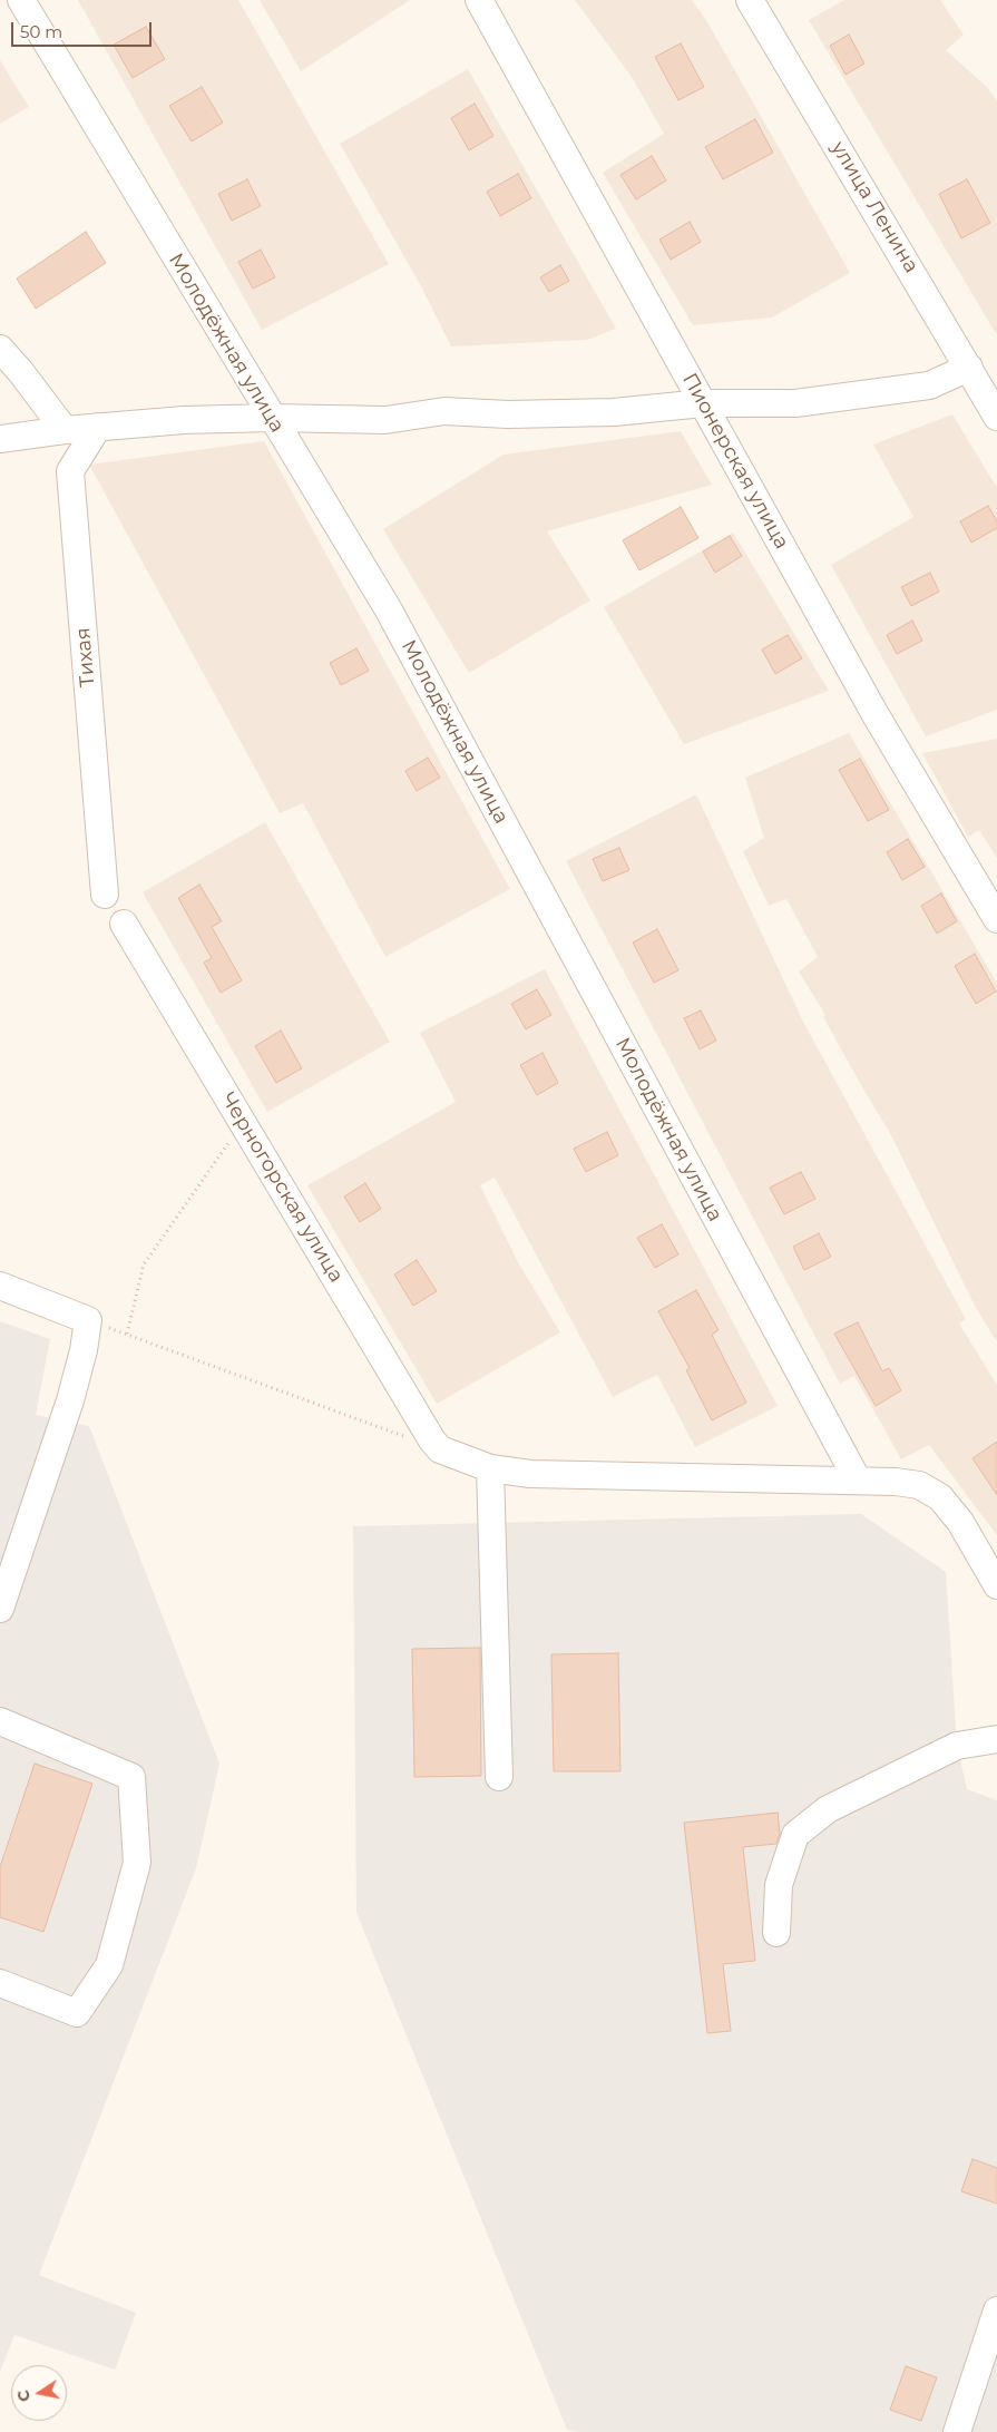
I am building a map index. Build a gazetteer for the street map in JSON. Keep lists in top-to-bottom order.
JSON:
{
  "streets": {
    "street": [
      "улица Ленина",
      "Молодёжная улица",
      "Пионерская улица",
      "Тихая",
      "Черногорская улица"
    ]
  },
  "scale_bar": "50 m",
  "north": "left"
}
